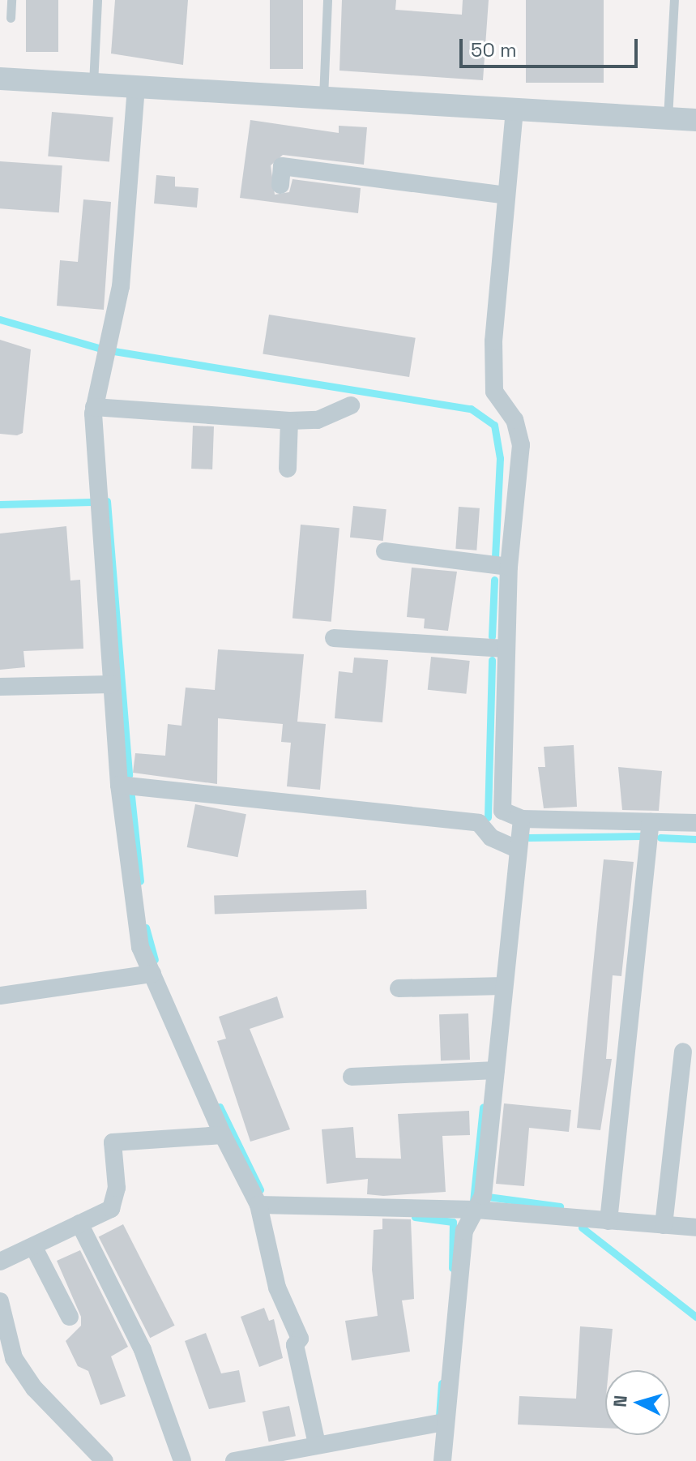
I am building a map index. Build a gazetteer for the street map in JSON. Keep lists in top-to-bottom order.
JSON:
{
  "scale_bar": "50 m",
  "north": "left"
}
